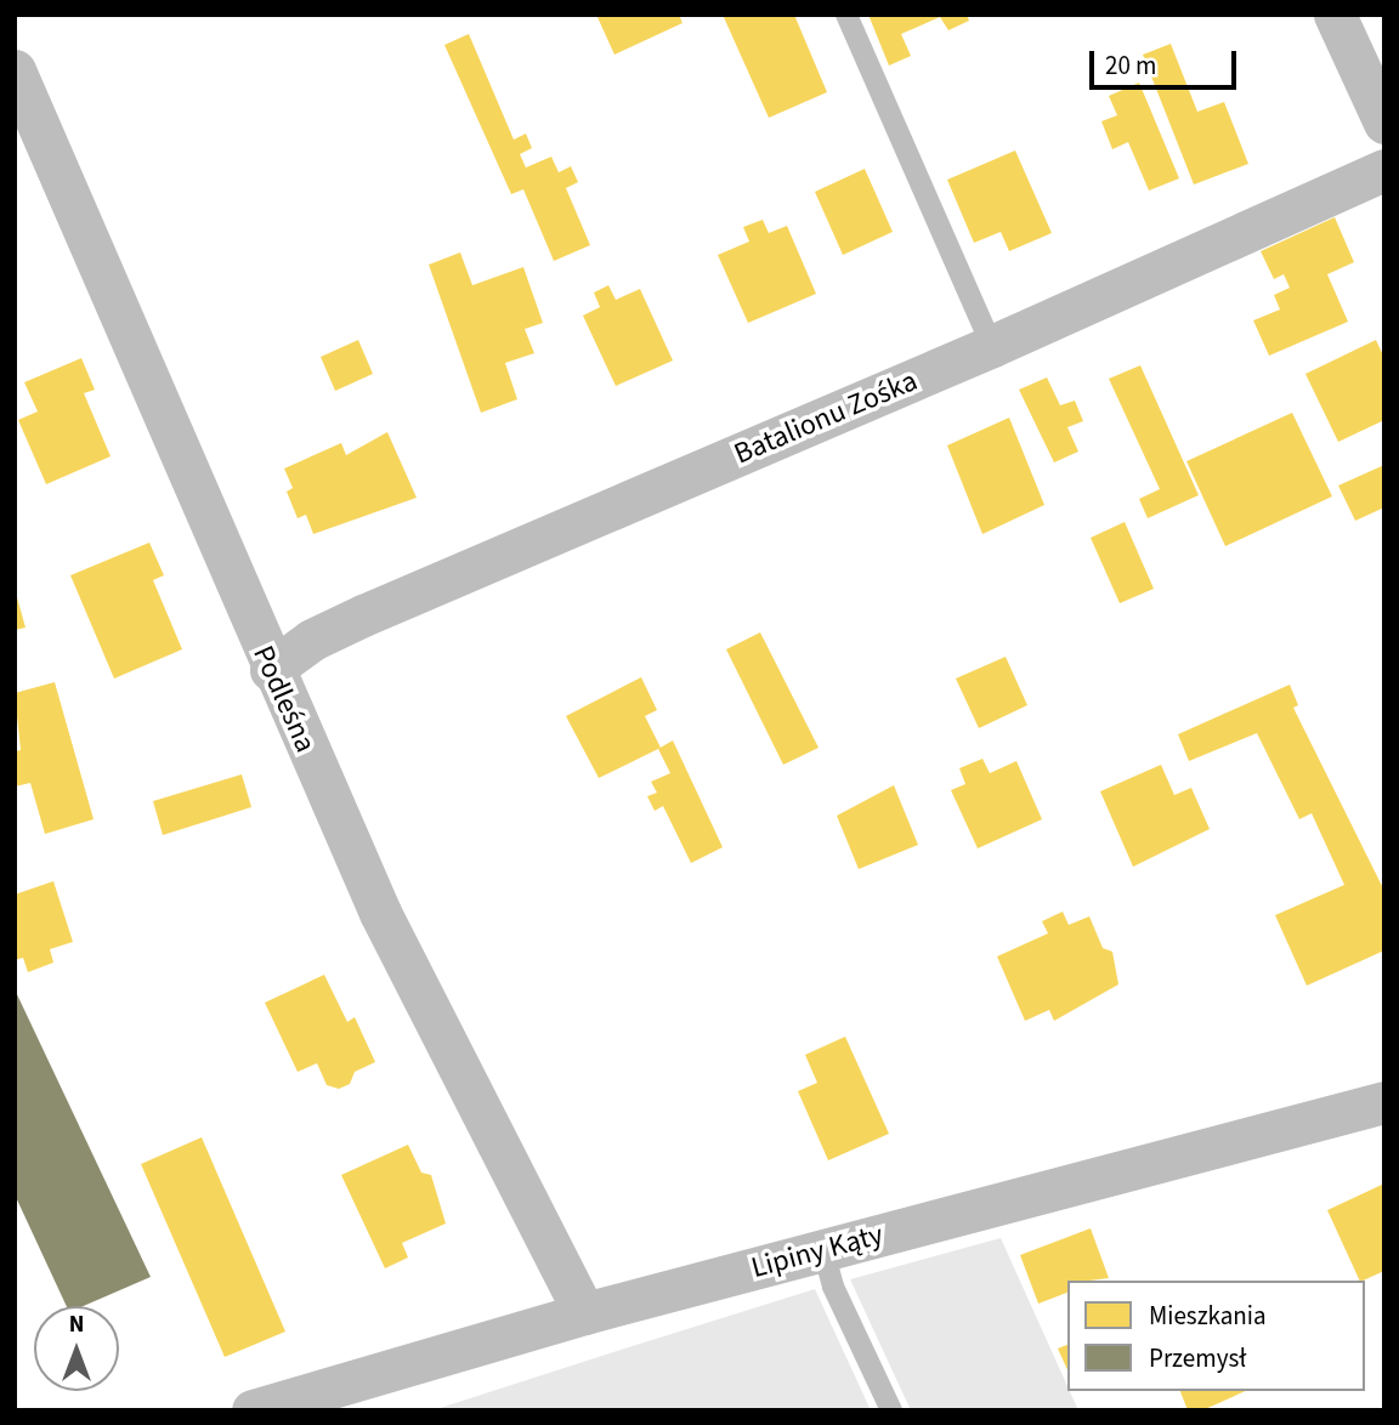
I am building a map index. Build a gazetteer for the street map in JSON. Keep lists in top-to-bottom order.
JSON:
{
  "streets": {
    "street": ["Batalionu Zośka", "Podleśna", "Lipiny Kąty"]
  },
  "crossings": [
    ["Batalionu Zośka", "Podleśna"],
    ["Podleśna", "Lipiny Kąty"]
  ],
  "legend": ["Mieszkania", "Przemysł"],
  "scale_bar": "20 m",
  "north": "top"
}
